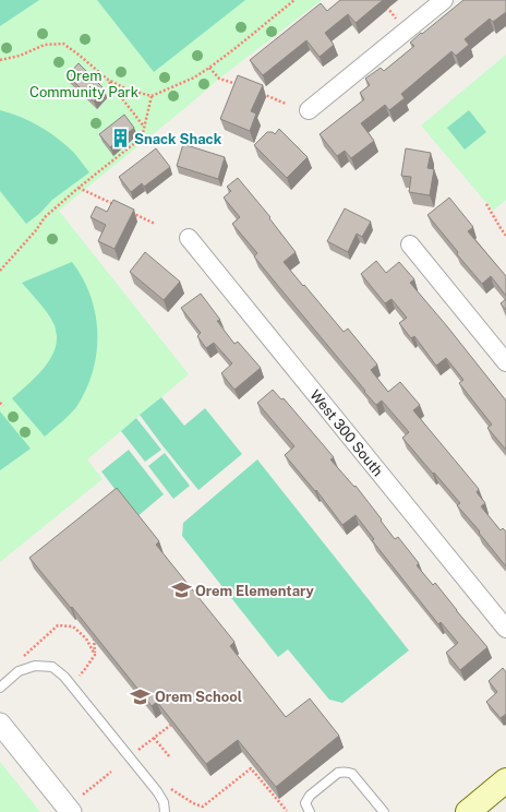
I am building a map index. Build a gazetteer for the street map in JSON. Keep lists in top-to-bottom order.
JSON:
{
  "streets": {
    "street": ["West 300 South"]
  },
  "parks": ["Orem Community Park"],
  "places": {
    "building": ["Snack Shack"],
    "school or university": ["Orem Elementary", "Orem School"]
  }
}
